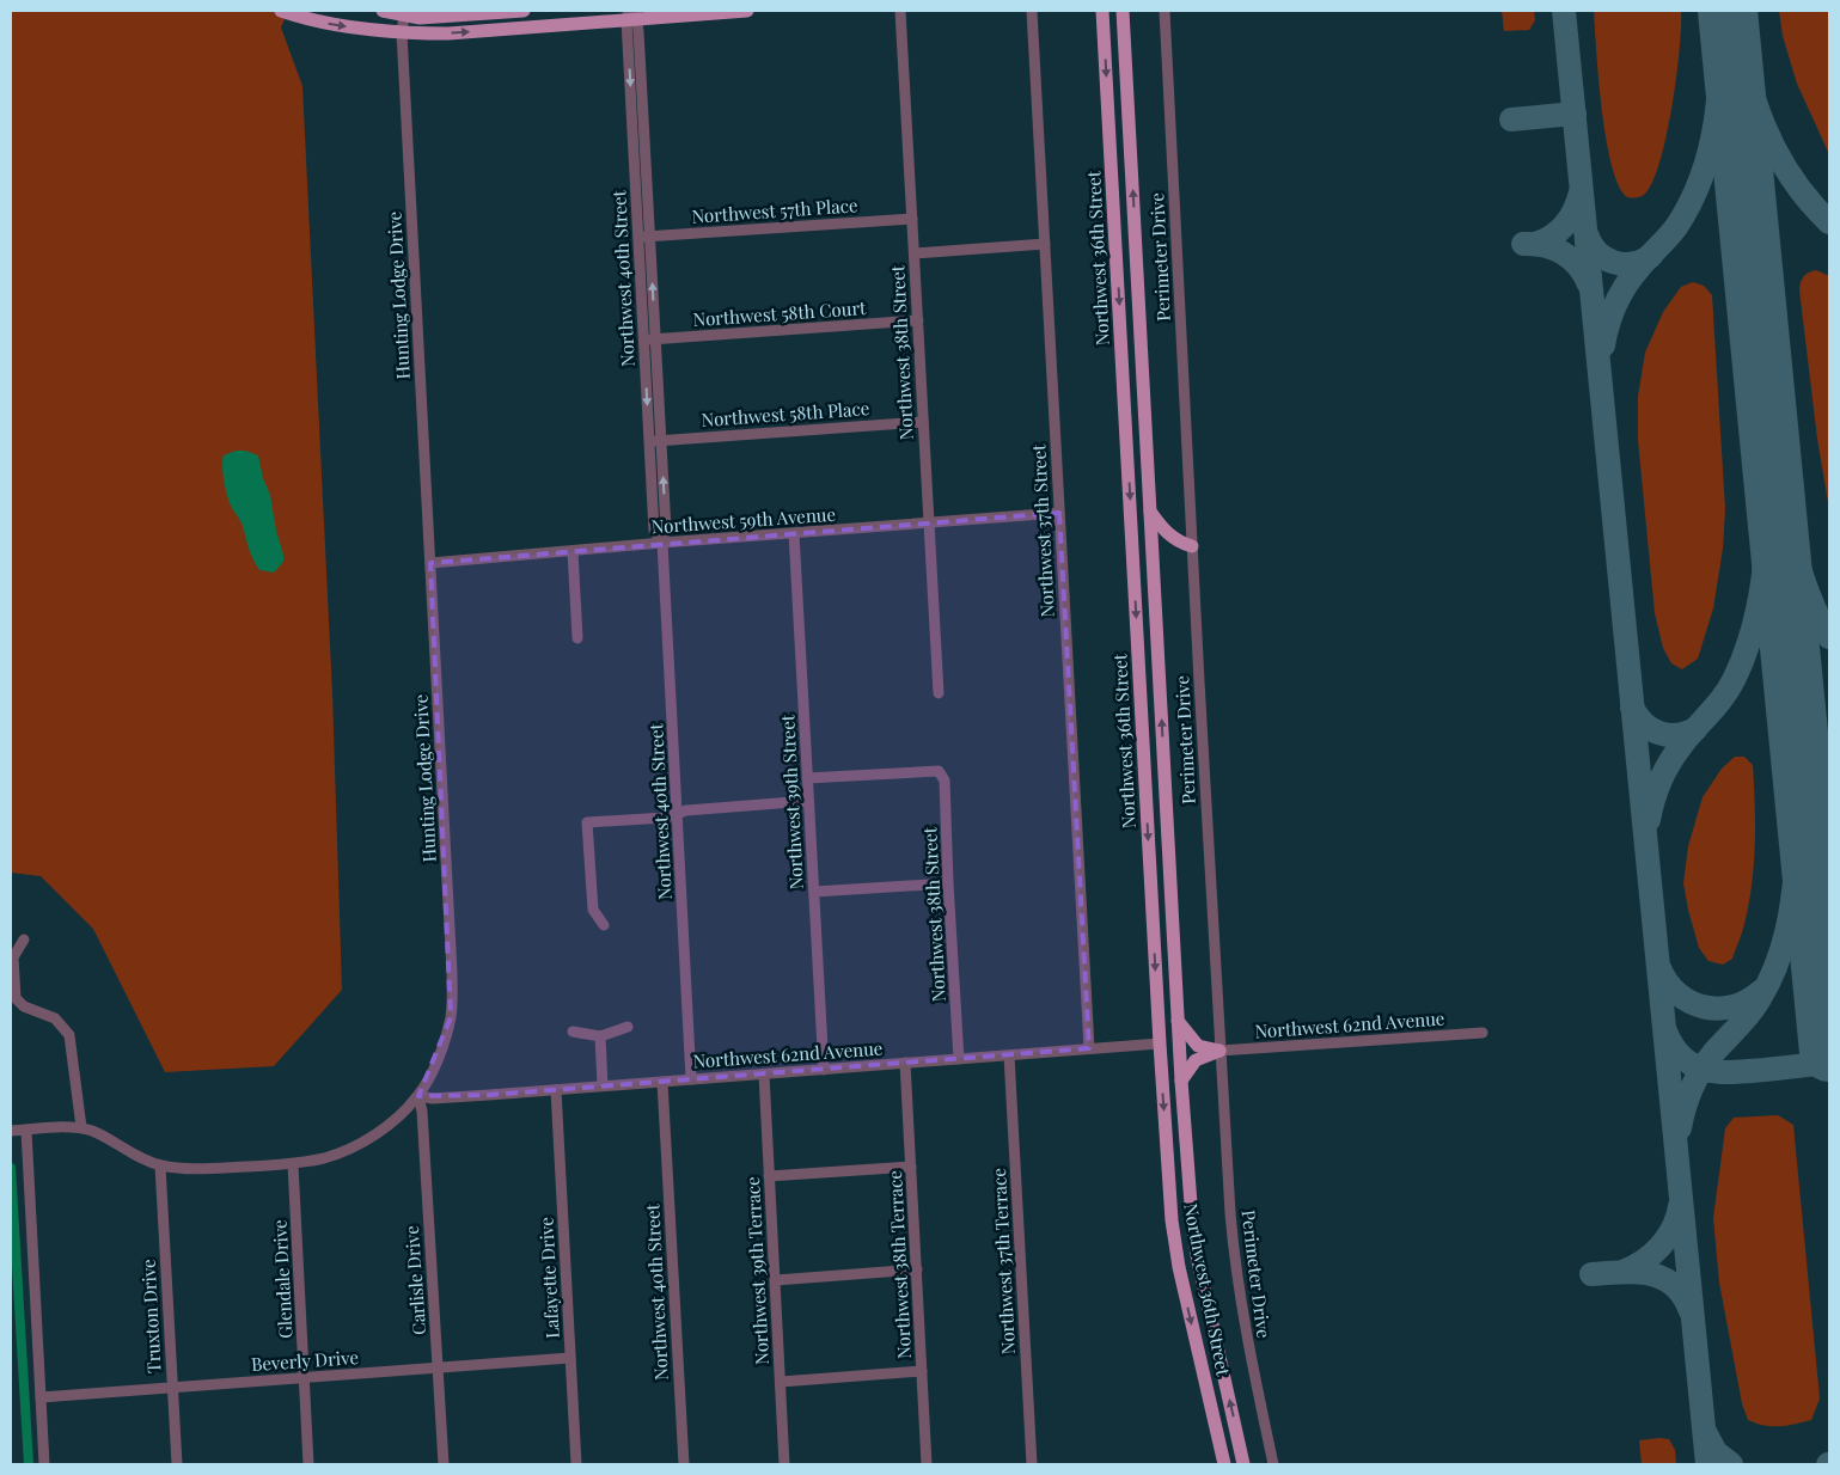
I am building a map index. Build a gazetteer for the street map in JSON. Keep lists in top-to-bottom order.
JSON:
{
  "streets": {
    "main road": ["Northwest 36th Street"],
    "street": [
      "Northwest 57th Place",
      "Perimeter Drive",
      "Northwest 40th Street",
      "Hunting Lodge Drive",
      "Northwest 58th Court",
      "Northwest 38th Street",
      "Northwest 58th Place",
      "Northwest 59th Avenue",
      "Northwest 37th Street",
      "Northwest 39th Street",
      "Northwest 62nd Avenue",
      "Northwest 37th Terrace",
      "Northwest 38th Terrace",
      "Northwest 39th Terrace",
      "Lafayette Drive",
      "Glendale Drive",
      "Carlisle Drive",
      "Truxton Drive",
      "Beverly Drive"
    ]
  },
  "crossings": [
    ["Northwest 57th Place", "Northwest 40th Street"],
    ["Northwest 57th Place", "Northwest 38th Street"],
    ["Perimeter Drive", "Northwest 62nd Avenue"],
    ["Northwest 36th Street", "Northwest 62nd Avenue"],
    ["Northwest 40th Street", "Northwest 58th Court"],
    ["Northwest 40th Street", "Northwest 58th Place"],
    ["Northwest 40th Street", "Northwest 59th Avenue"],
    ["Northwest 40th Street", "Northwest 62nd Avenue"],
    ["Hunting Lodge Drive", "Northwest 59th Avenue"],
    ["Hunting Lodge Drive", "Northwest 62nd Avenue"],
    ["Hunting Lodge Drive", "Glendale Drive"],
    ["Hunting Lodge Drive", "Carlisle Drive"],
    ["Hunting Lodge Drive", "Truxton Drive"],
    ["Northwest 58th Court", "Northwest 38th Street"],
    ["Northwest 38th Street", "Northwest 58th Place"],
    ["Northwest 38th Street", "Northwest 59th Avenue"],
    ["Northwest 38th Street", "Northwest 39th Street"],
    ["Northwest 38th Street", "Northwest 62nd Avenue"],
    ["Northwest 59th Avenue", "Northwest 37th Street"],
    ["Northwest 59th Avenue", "Northwest 39th Street"],
    ["Northwest 37th Street", "Northwest 62nd Avenue"],
    ["Northwest 39th Street", "Northwest 62nd Avenue"],
    ["Northwest 62nd Avenue", "Northwest 37th Terrace"],
    ["Northwest 62nd Avenue", "Northwest 38th Terrace"],
    ["Northwest 62nd Avenue", "Northwest 39th Terrace"],
    ["Northwest 62nd Avenue", "Lafayette Drive"],
    ["Northwest 62nd Avenue", "Carlisle Drive"],
    ["Lafayette Drive", "Beverly Drive"],
    ["Glendale Drive", "Beverly Drive"],
    ["Carlisle Drive", "Beverly Drive"],
    ["Truxton Drive", "Beverly Drive"]
  ]
}
